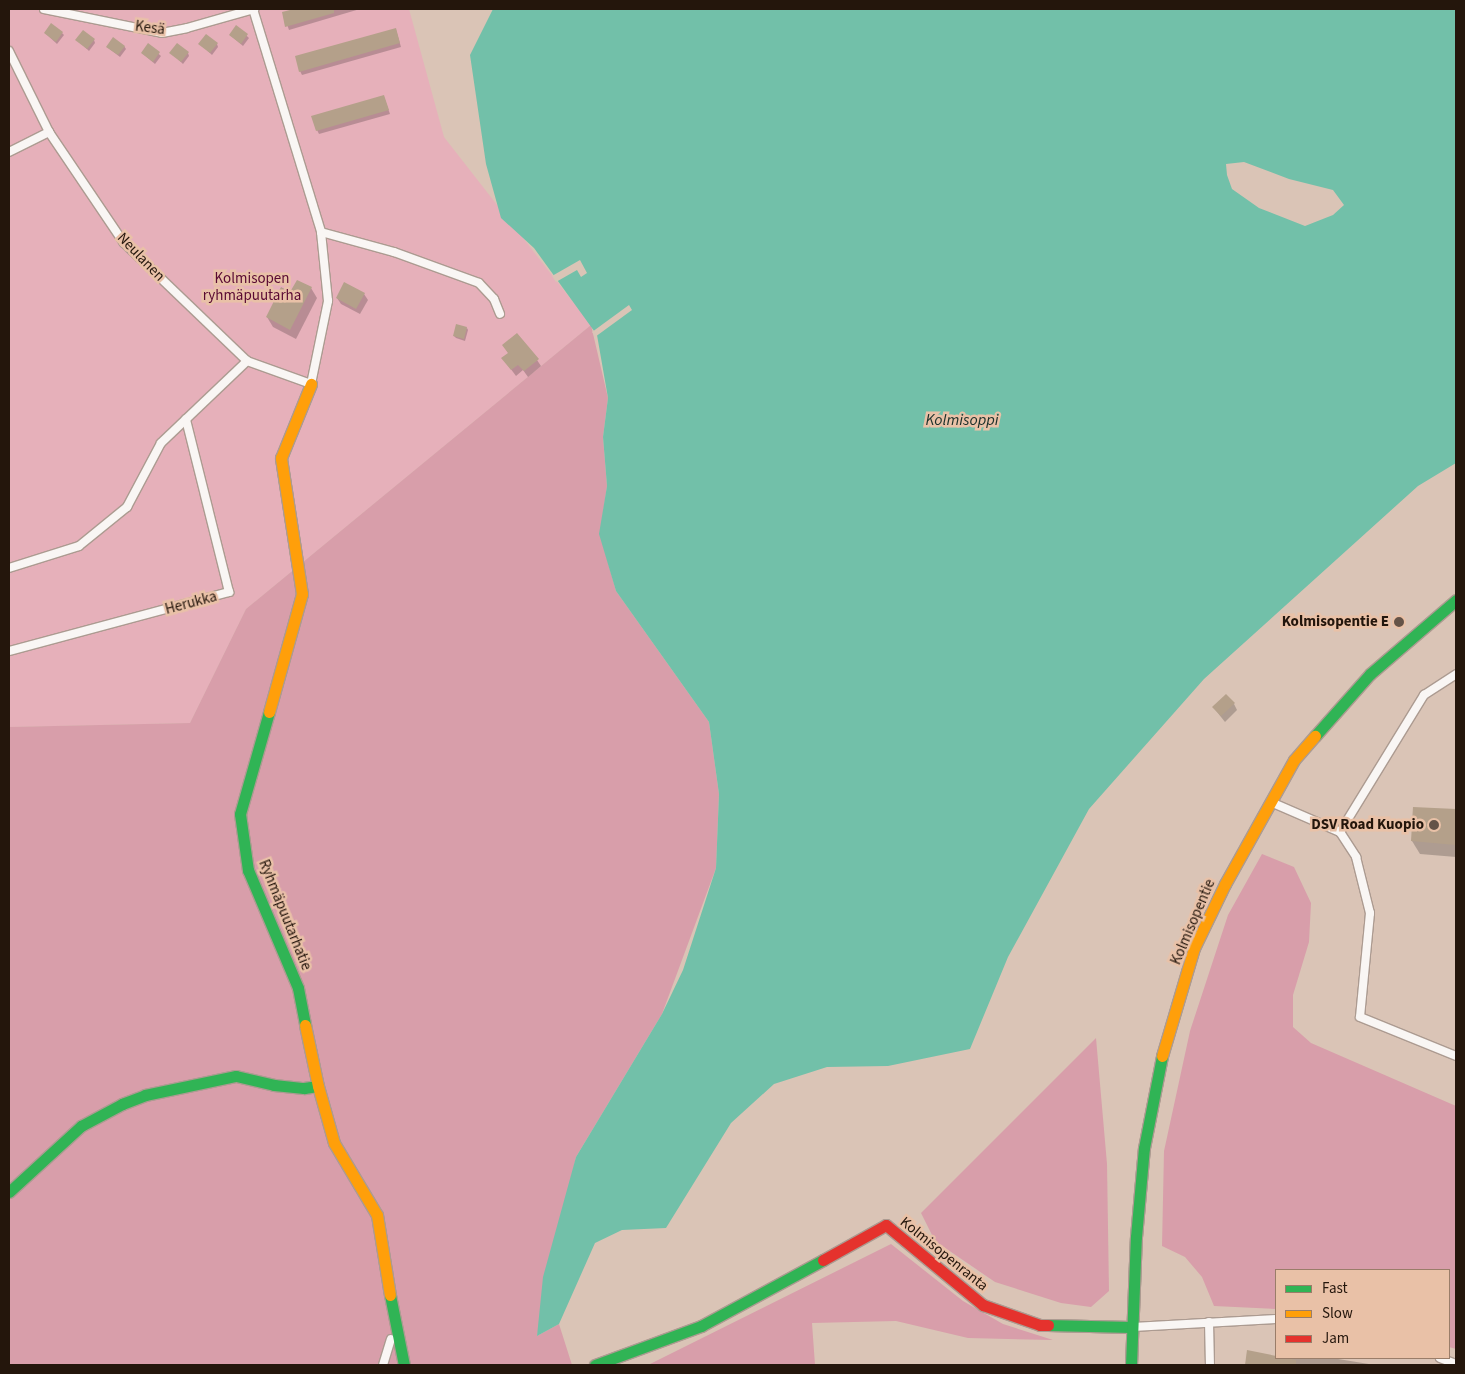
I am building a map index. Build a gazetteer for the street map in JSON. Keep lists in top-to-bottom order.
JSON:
{
  "streets": {
    "street": ["Ryhmäpuutarhatie", "Kolmisopentie", "Kolmisopenranta"],
    "lane": ["Kesä", "Neulanen", "Herukka"]
  },
  "crossings": [
    ["Neulanen", "Ryhmäpuutarhatie"],
    ["Kolmisopentie", "Kolmisopenranta"]
  ],
  "water": ["Kolmisoppi"],
  "parks": ["Kolmisopen ryhmäpuutarha"],
  "places": ["Kolmisopentie E", "DSV Road Kuopio"],
  "legend": ["Fast", "Slow", "Jam"]
}
